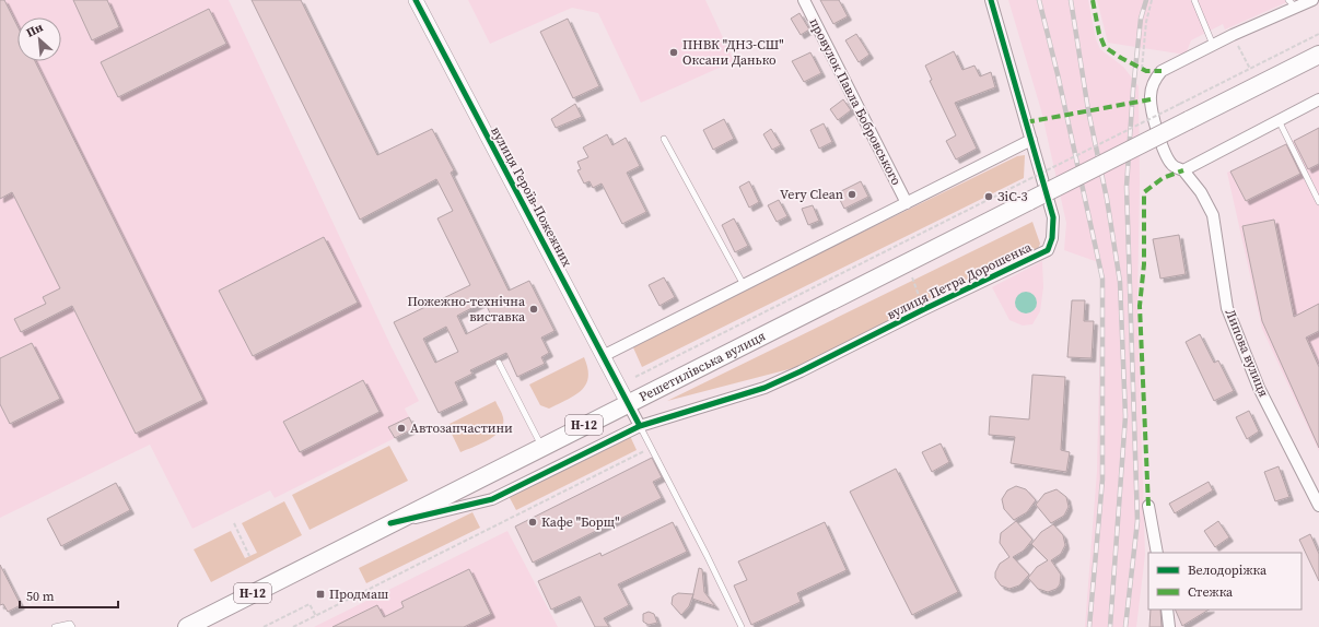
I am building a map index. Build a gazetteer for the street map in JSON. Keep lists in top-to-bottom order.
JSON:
{
  "streets": {
    "main road": ["Решетилівська вулиця", "Н-12"],
    "street": [
      "провулок Павла Бобровського",
      "вулиця Героїв-Пожежних",
      "вулиця Петра Дорошенка",
      "Липова вулиця"
    ]
  },
  "crossings": [
    ["вулиця Героїв-Пожежних", "Решетилівська вулиця"],
    ["вулиця Петра Дорошенка", "Решетилівська вулиця"]
  ],
  "places": {
    "other": [
      "ПНВК \"ДНЗ-СШ\" Оксани Данько",
      "Very Clean",
      "ЗіС-3",
      "Пожежно-технічна виставка",
      "Автозапчастини",
      "Кафе \"Борщ\""
    ],
    "transit": ["Продмаш"]
  },
  "legend": ["Велодоріжка", "Стежка"],
  "scale_bar": "50 m",
  "north": "top left"
}
